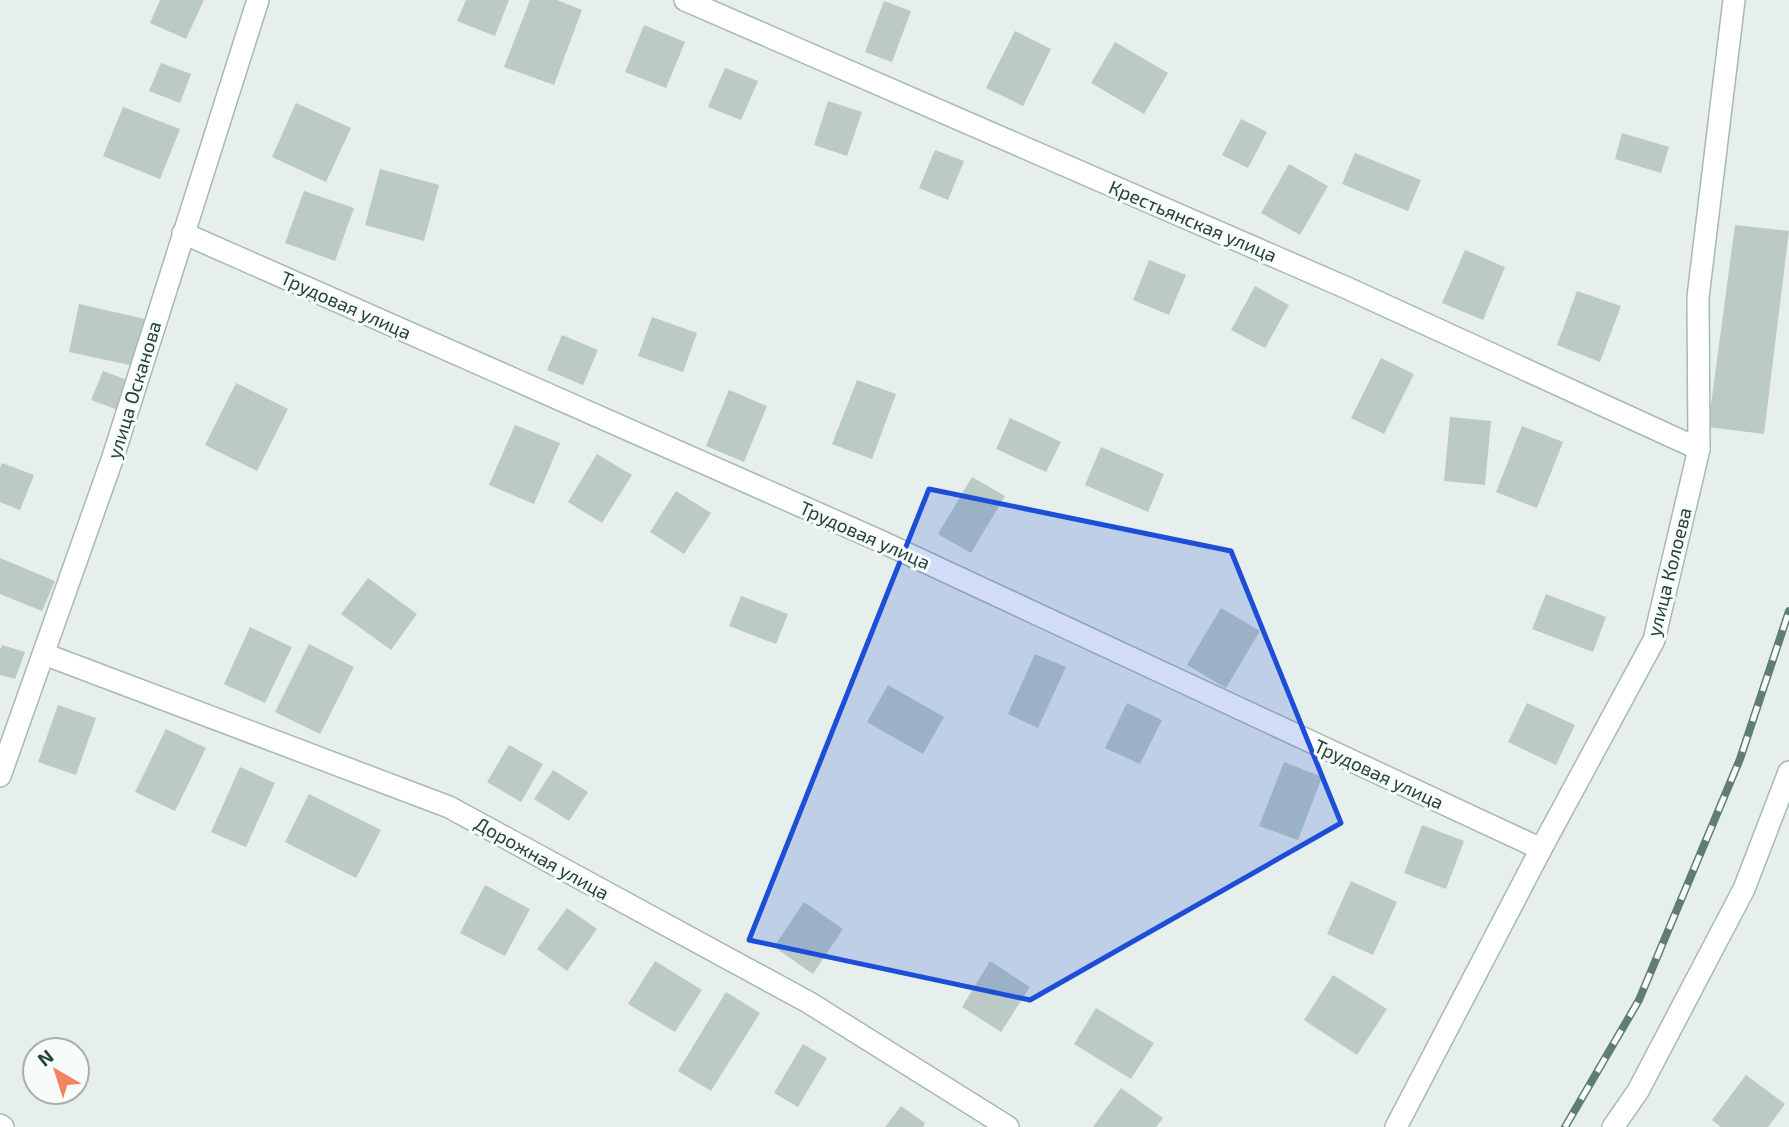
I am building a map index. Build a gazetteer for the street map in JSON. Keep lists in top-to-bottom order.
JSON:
{
  "streets": {
    "street": [
      "Крестьянская улица",
      "Трудовая улица",
      "улица Осканова",
      "улица Колоева",
      "Дорожная улица"
    ]
  },
  "crossings": [
    ["Крестьянская улица", "улица Колоева"],
    ["Трудовая улица", "улица Осканова"],
    ["Трудовая улица", "улица Колоева"],
    ["улица Осканова", "Дорожная улица"]
  ],
  "north": "top left"
}
